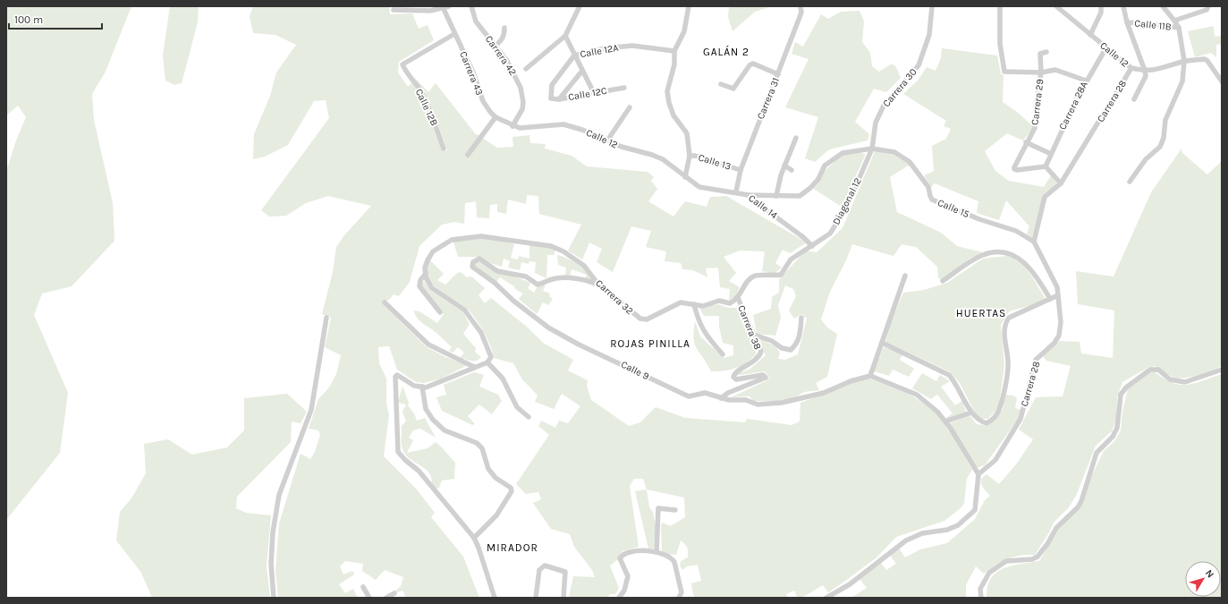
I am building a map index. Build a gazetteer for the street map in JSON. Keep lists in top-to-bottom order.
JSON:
{
  "streets": {
    "street": [
      "Calle 11B",
      "Calle 12A",
      "Calle 12",
      "Carrera 42",
      "Carrera 43",
      "Carrera 30",
      "Calle 12C",
      "Carrera 31",
      "Carrera 28",
      "Carrera 29",
      "Carrera 28A",
      "Calle 12B",
      "Calle 13",
      "Diagonal 12",
      "Calle 14",
      "Calle 15",
      "Carrera 32",
      "Carrera 38",
      "Calle 9"
    ]
  },
  "crossings": [
    ["Calle 12A", "Calle 12C"],
    ["Calle 12", "Carrera 42"],
    ["Calle 12", "Carrera 43"],
    ["Calle 12", "Carrera 28"],
    ["Calle 12", "Carrera 28A"],
    ["Calle 12", "Calle 14"],
    ["Carrera 42", "Carrera 43"],
    ["Carrera 43", "Calle 12B"],
    ["Carrera 30", "Diagonal 12"],
    ["Carrera 30", "Calle 15"],
    ["Carrera 31", "Calle 13"],
    ["Carrera 31", "Calle 14"],
    ["Carrera 28", "Calle 15"],
    ["Carrera 29", "Carrera 28A"],
    ["Diagonal 12", "Calle 14"],
    ["Diagonal 12", "Calle 15"],
    ["Carrera 32", "Carrera 38"],
    ["Carrera 32", "Calle 9"],
    ["Carrera 38", "Calle 9"]
  ],
  "districts": [
    "GALÁN 2",
    "HUERTAS",
    "ROJAS PINILLA",
    "MIRADOR"
  ],
  "scale_bar": "100 m",
  "north": "top right"
}
